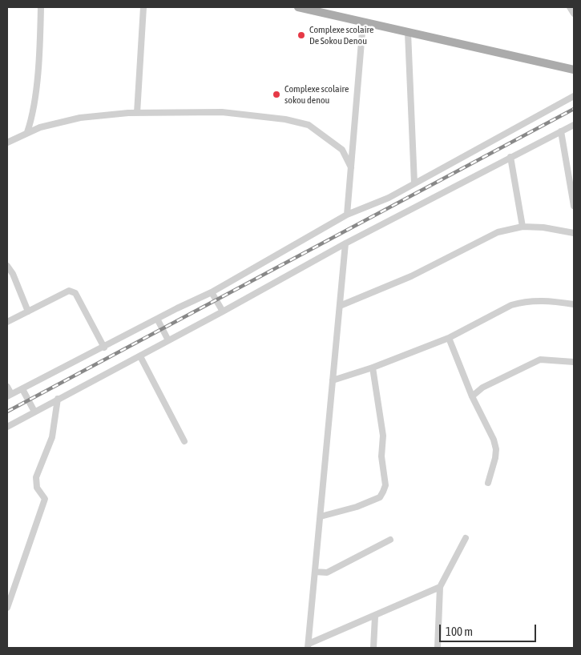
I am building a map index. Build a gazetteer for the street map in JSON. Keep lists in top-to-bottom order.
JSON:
{
  "places": ["Complexe scolaire De Sokou Denou", "Complexe scolaire sokou denou"],
  "scale_bar": "100 m"
}
